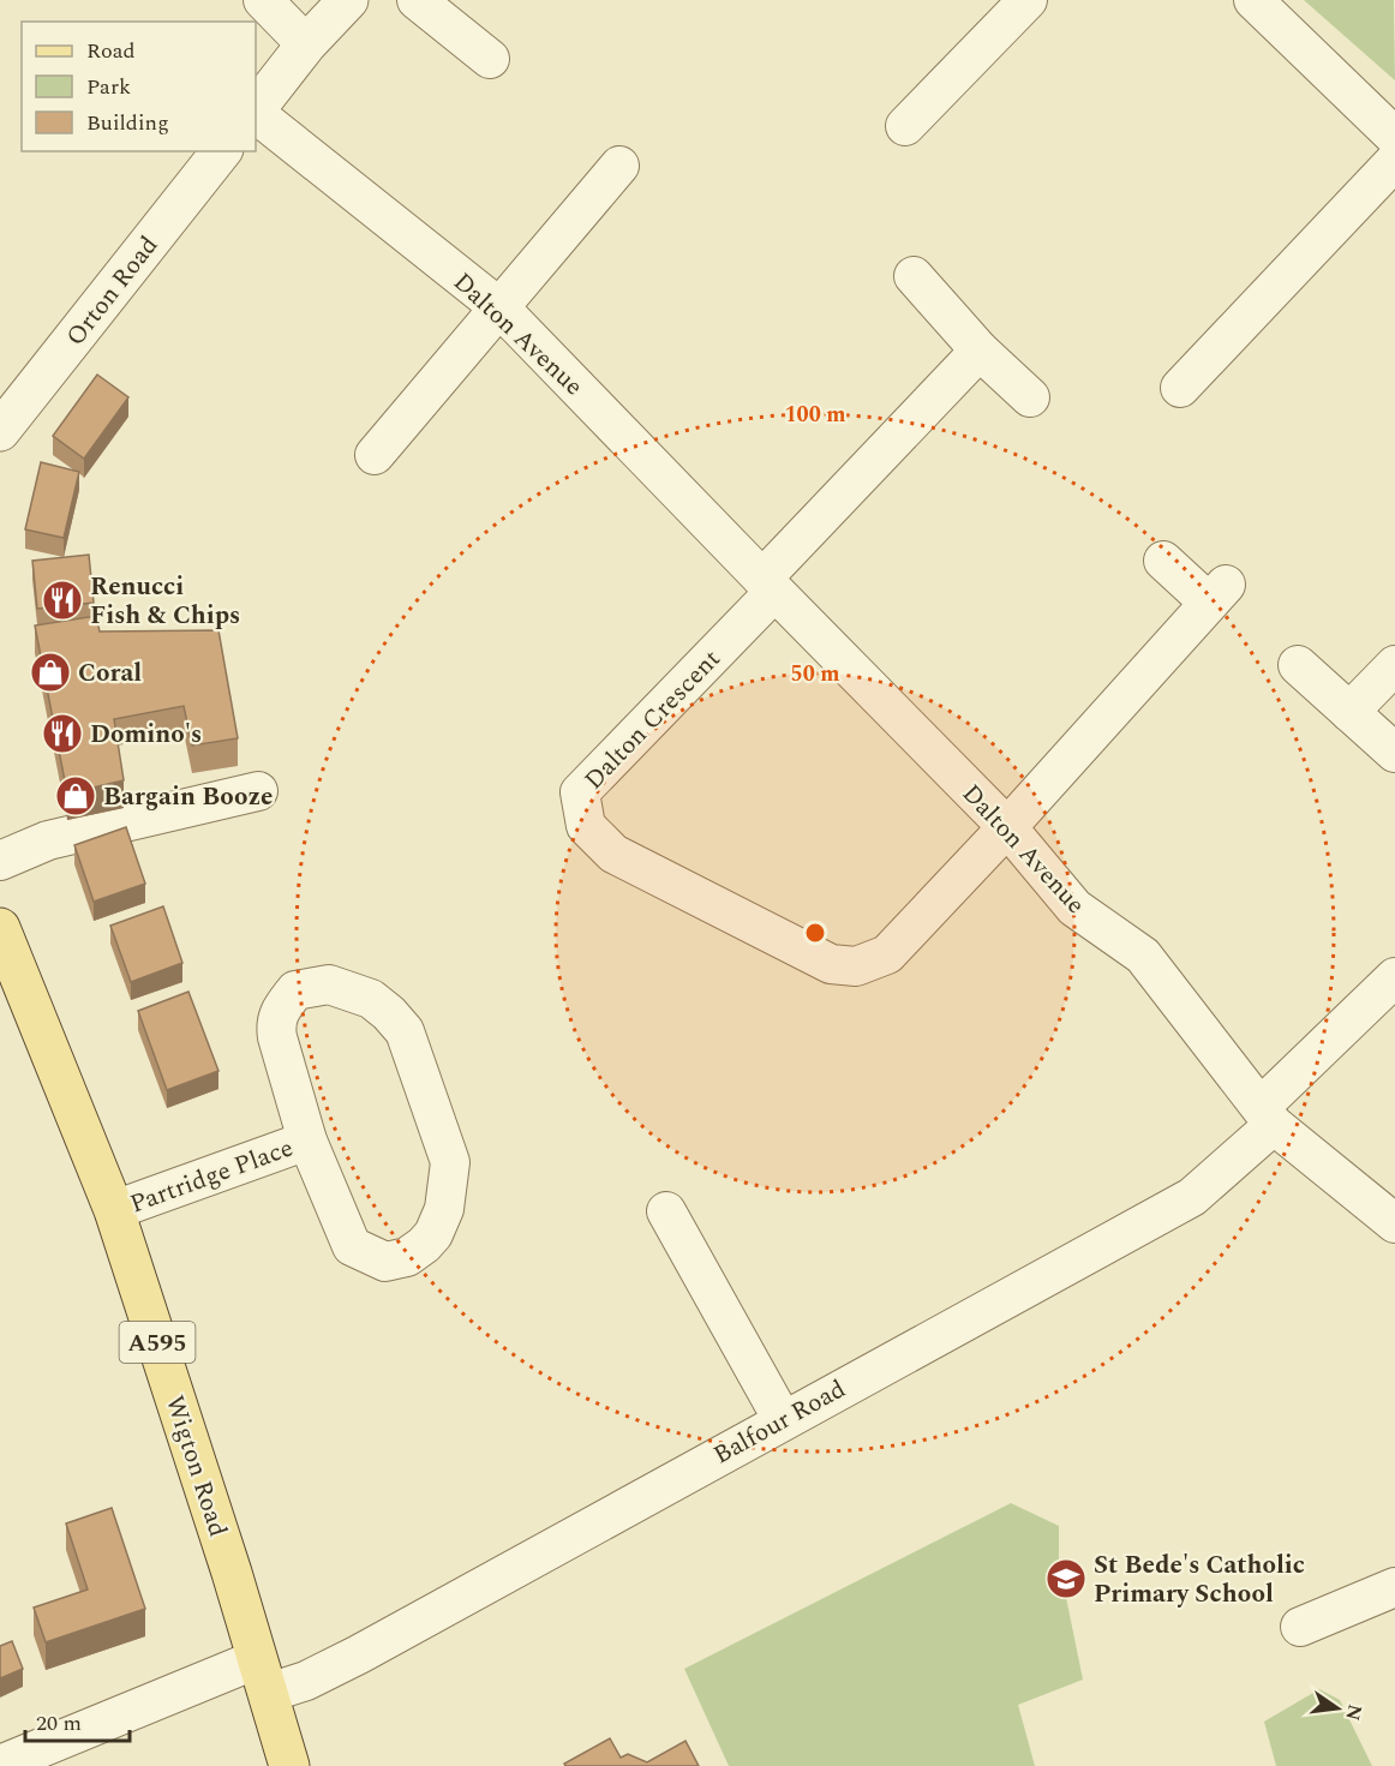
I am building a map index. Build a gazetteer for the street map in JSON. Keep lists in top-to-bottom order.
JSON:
{
  "streets": {
    "main road": ["A595", "Wigton Road"],
    "street": [
      "Orton Road",
      "Dalton Avenue",
      "Dalton Crescent",
      "Partridge Place",
      "Balfour Road"
    ]
  },
  "crossings": [
    ["Dalton Avenue", "Dalton Crescent"],
    ["Dalton Avenue", "Balfour Road"],
    ["Partridge Place", "Wigton Road"],
    ["Balfour Road", "Wigton Road"]
  ],
  "places": {
    "restaurant": ["Renucci Fish & Chips", "Domino's"],
    "shop": ["Coral", "Bargain Booze"],
    "school or university": ["St Bede's Catholic Primary School"]
  },
  "legend": ["Road", "Park", "Building"],
  "scale_bar": "20 m",
  "north": "right",
  "rings": ["100 m", "50 m"]
}
